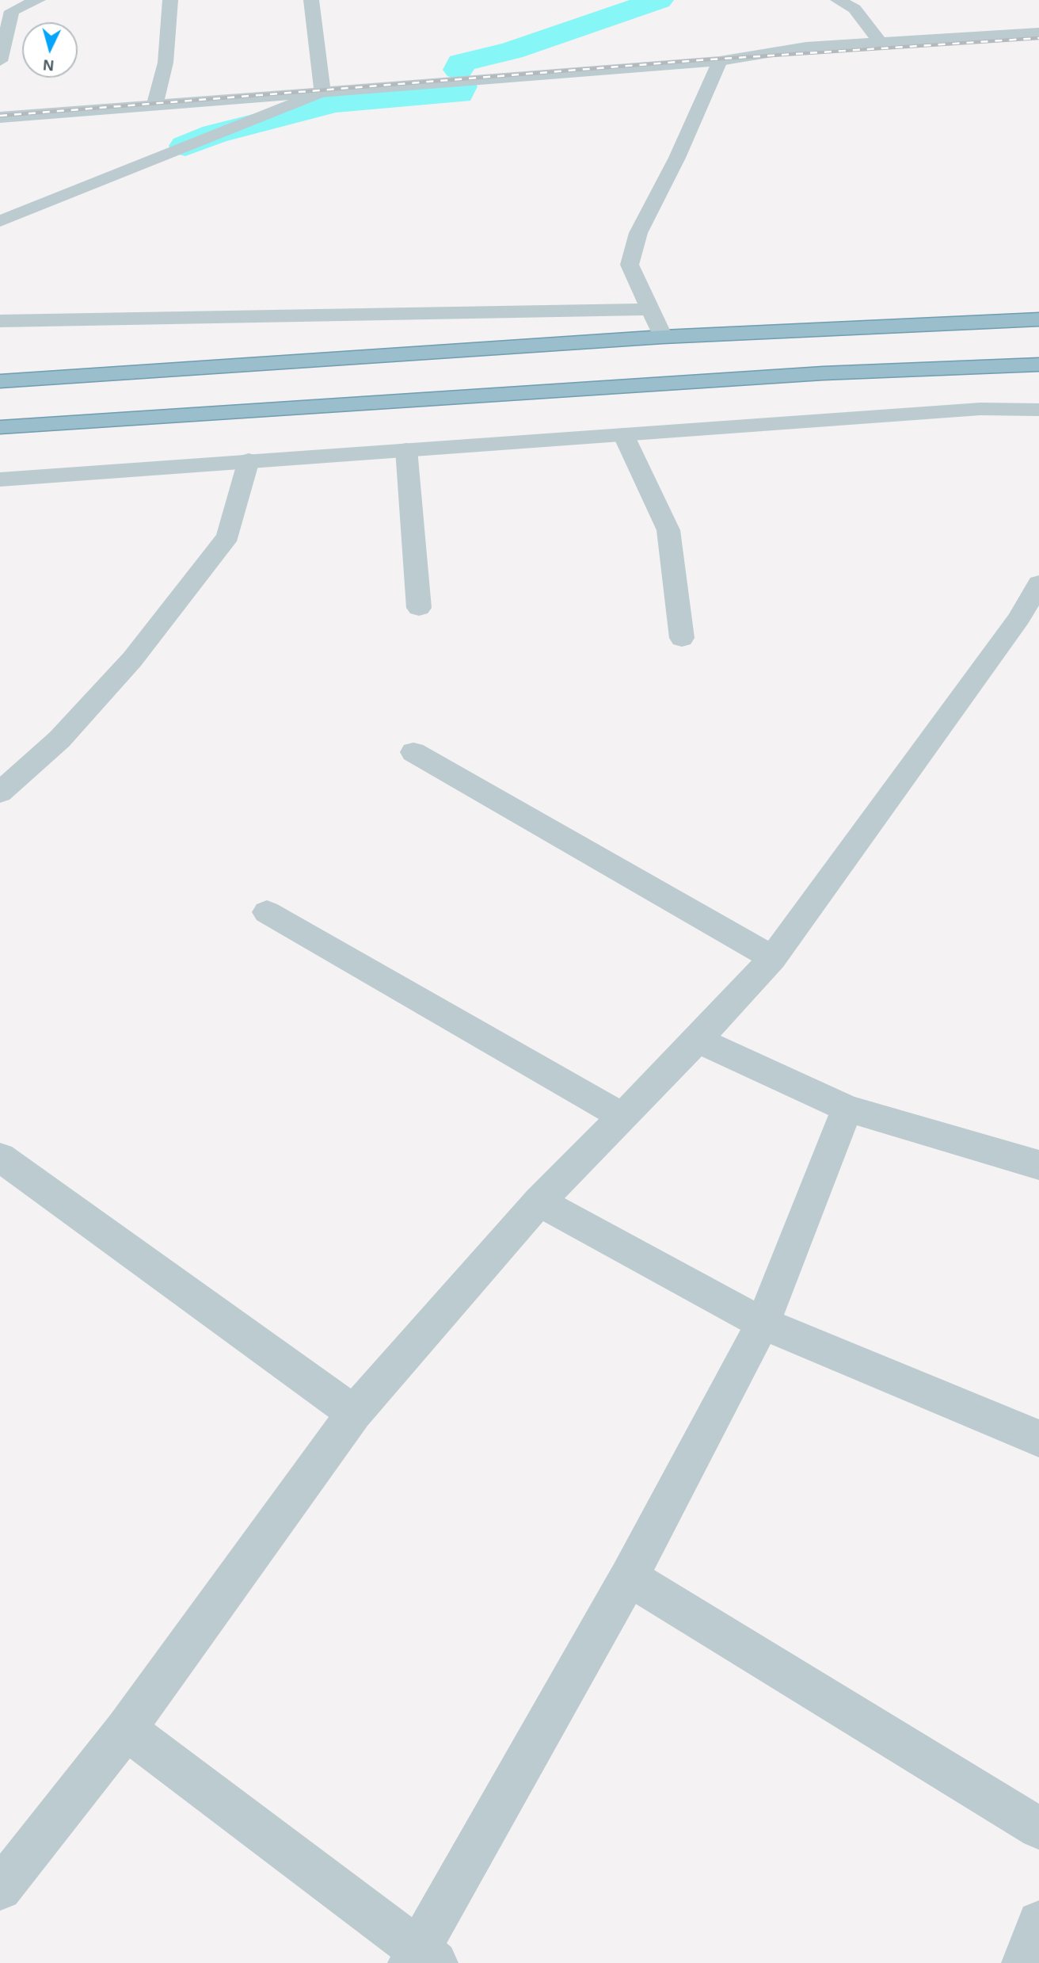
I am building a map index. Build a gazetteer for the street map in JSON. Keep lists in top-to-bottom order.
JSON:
{
  "north": "bottom"
}
